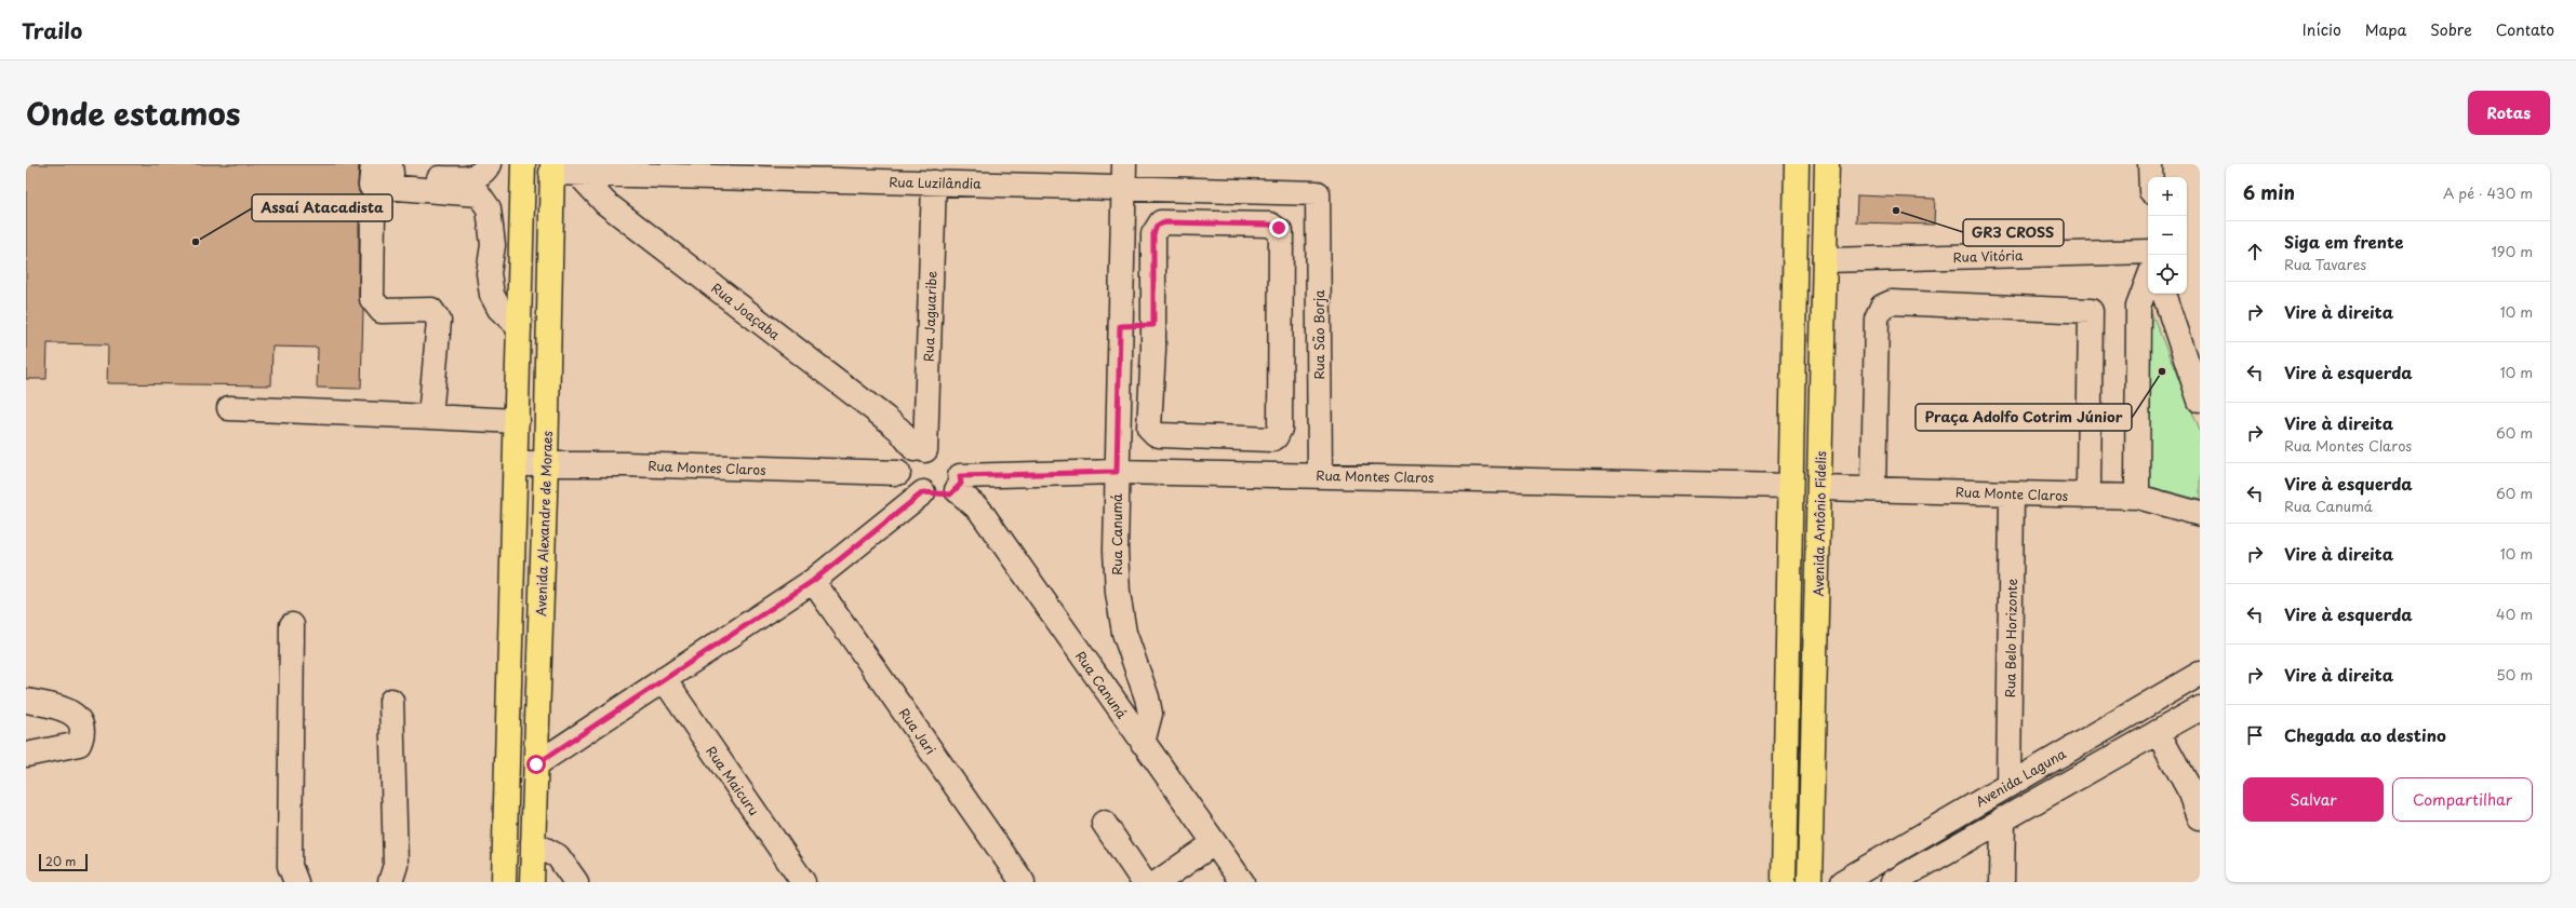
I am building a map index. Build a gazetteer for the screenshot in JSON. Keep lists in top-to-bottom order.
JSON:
{
  "streets": {
    "main road": ["Avenida Alexandre de Moraes", "Avenida Antônio Fidelis"],
    "street": [
      "Rua Luzilândia",
      "Rua Vitória",
      "Rua Joaçaba",
      "Rua Jaguaribe",
      "Rua São Borja",
      "Rua Montes Claros",
      "Rua Monte Claros",
      "Rua Canumá",
      "Rua Belo Horizonte",
      "Rua Canuná",
      "Rua Jari",
      "Avenida Laguna",
      "Rua Maicuru"
    ]
  },
  "crossings": [
    ["Rua Luzilândia", "Rua Joaçaba"],
    ["Rua Luzilândia", "Rua Jaguaribe"],
    ["Rua Luzilândia", "Rua São Borja"],
    ["Rua Luzilândia", "Avenida Alexandre de Moraes"],
    ["Rua Luzilândia", "Rua Canumá"],
    ["Rua Vitória", "Avenida Antônio Fidelis"],
    ["Rua Joaçaba", "Rua Jaguaribe"],
    ["Rua Joaçaba", "Rua Montes Claros"],
    ["Rua Joaçaba", "Rua Canuná"],
    ["Rua Jaguaribe", "Rua Montes Claros"],
    ["Rua Jaguaribe", "Rua Canuná"],
    ["Rua São Borja", "Rua Montes Claros"],
    ["Rua Montes Claros", "Avenida Alexandre de Moraes"],
    ["Rua Montes Claros", "Rua Canumá"],
    ["Rua Montes Claros", "Rua Canuná"],
    ["Rua Monte Claros", "Avenida Antônio Fidelis"],
    ["Rua Monte Claros", "Rua Belo Horizonte"],
    ["Rua Canumá", "Rua Canuná"],
    ["Rua Belo Horizonte", "Avenida Laguna"]
  ],
  "places": ["GR3 CROSS", "Assaí Atacadista", "Praça Adolfo Cotrim Júnior"],
  "scale_bar": "20 m",
  "page": {
    "header": "Trailo",
    "nav": [
      "Início",
      "Mapa",
      "Sobre",
      "Contato"
    ],
    "title": "Onde estamos",
    "buttons": [
      "Rotas",
      ["Salvar", "Compartilhar"]
    ],
    "heading": ["6 min", "A pé · 430 m"],
    "map_buttons": ["+", "−"],
    "list": [
      ["Siga em frente", "Rua Tavares", "190 m"],
      ["Vire à direita", "10 m"],
      ["Vire à esquerda", "10 m"],
      ["Vire à direita", "Rua Montes Claros", "60 m"],
      ["Vire à esquerda", "Rua Canumá", "60 m"],
      ["Vire à direita", "10 m"],
      ["Vire à esquerda", "40 m"],
      ["Vire à direita", "50 m"],
      "Chegada ao destino"
    ],
    "scale": "20 m"
  }
}
